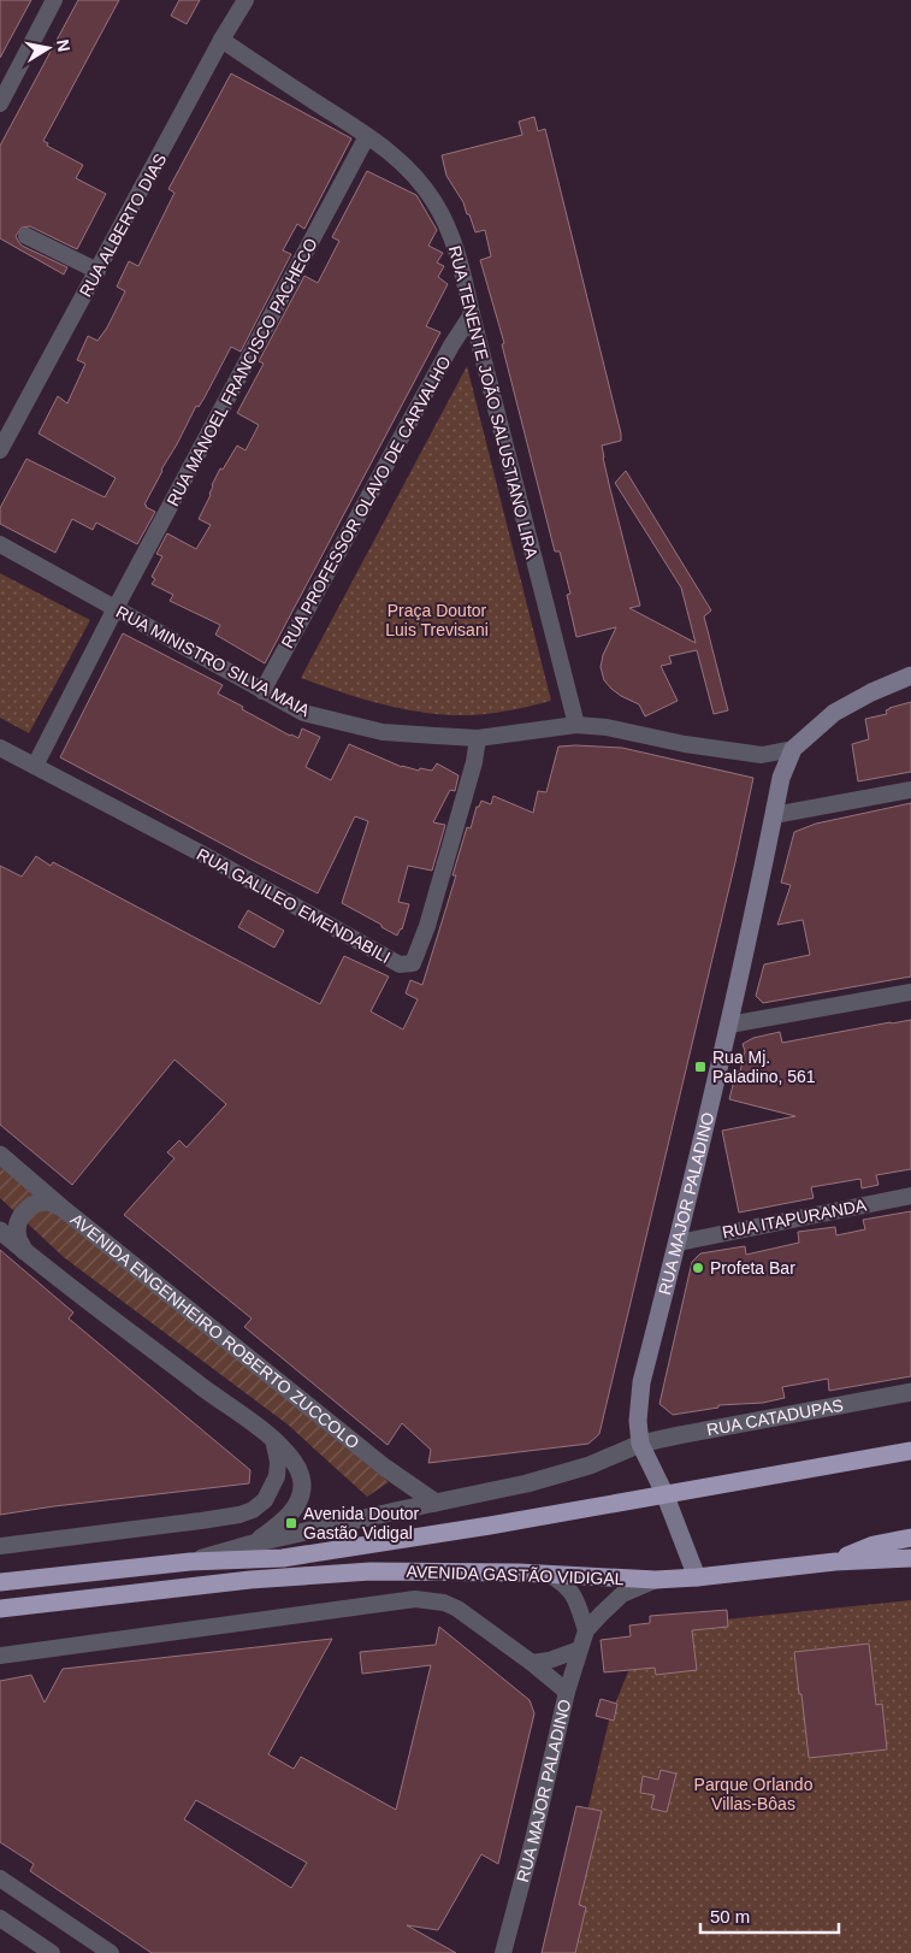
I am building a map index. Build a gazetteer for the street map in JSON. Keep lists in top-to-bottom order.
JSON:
{
  "streets": {
    "highway": ["AVENIDA GASTÃO VIDIGAL"],
    "main road": ["RUA MAJOR PALADINO"],
    "street": [
      "RUA ALBERTO DIAS",
      "RUA MANOEL FRANCISCO PACHECO",
      "RUA TENENTE JOÃO SALUSTIANO LIRA",
      "RUA PROFESSOR OLAVO DE CARVALHO",
      "RUA MINISTRO SILVA MAIA",
      "RUA GALILEO EMENDABILI",
      "RUA ITAPURANDA",
      "AVENIDA ENGENHEIRO ROBERTO ZUCCOLO",
      "RUA CATADUPAS"
    ]
  },
  "crossings": [
    ["RUA ALBERTO DIAS", "RUA TENENTE JOÃO SALUSTIANO LIRA"],
    ["RUA MANOEL FRANCISCO PACHECO", "RUA TENENTE JOÃO SALUSTIANO LIRA"],
    ["RUA MANOEL FRANCISCO PACHECO", "RUA MINISTRO SILVA MAIA"],
    ["RUA MANOEL FRANCISCO PACHECO", "RUA GALILEO EMENDABILI"],
    ["RUA TENENTE JOÃO SALUSTIANO LIRA", "RUA PROFESSOR OLAVO DE CARVALHO"],
    ["RUA TENENTE JOÃO SALUSTIANO LIRA", "RUA MINISTRO SILVA MAIA"],
    ["RUA PROFESSOR OLAVO DE CARVALHO", "RUA MINISTRO SILVA MAIA"],
    ["RUA MINISTRO SILVA MAIA", "RUA GALILEO EMENDABILI"],
    ["RUA MINISTRO SILVA MAIA", "RUA MAJOR PALADINO"],
    ["RUA MAJOR PALADINO", "RUA ITAPURANDA"],
    ["RUA MAJOR PALADINO", "RUA CATADUPAS"],
    ["RUA MAJOR PALADINO", "AVENIDA GASTÃO VIDIGAL"]
  ],
  "parks": ["Praça Doutor Luis Trevisani", "Parque Orlando Villas-Bôas"],
  "places": {
    "transit": ["Rua Mj. Paladino, 561", "Avenida Doutor Gastão Vidigal"],
    "other": ["Profeta Bar"]
  },
  "scale_bar": "50 m",
  "north": "right"
}
